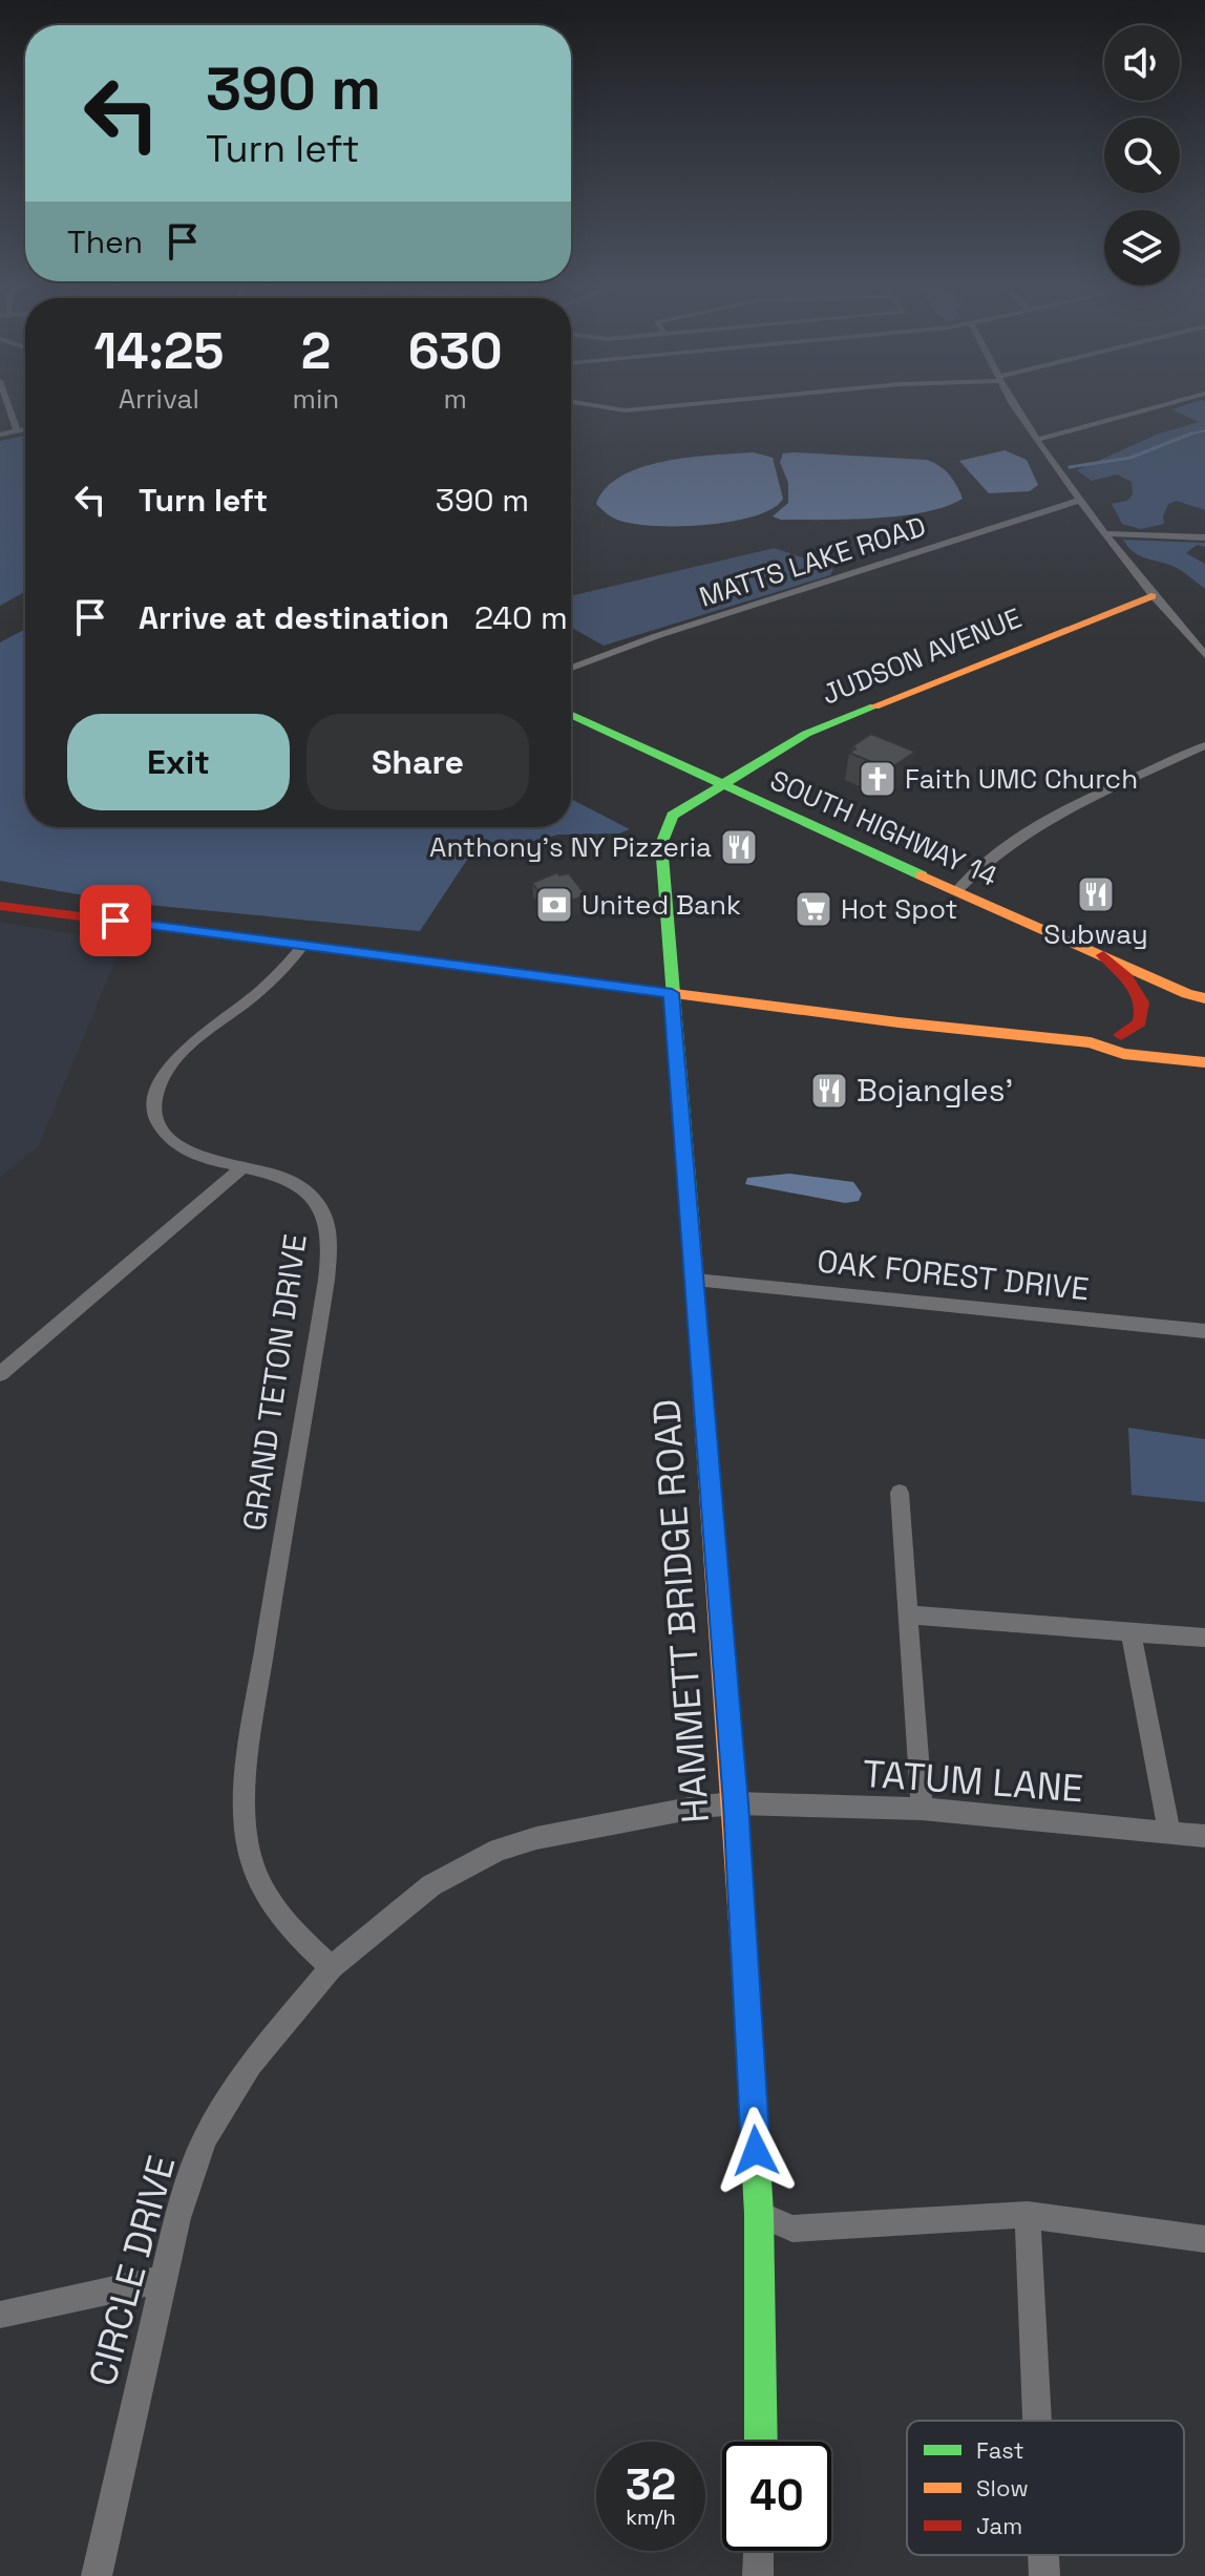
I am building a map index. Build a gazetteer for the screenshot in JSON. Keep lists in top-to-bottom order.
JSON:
{
  "streets": {
    "main road": ["JUDSON AVENUE", "SOUTH HIGHWAY 14", "HAMMETT BRIDGE ROAD"],
    "street": [
      "MATTS LAKE ROAD",
      "OAK FOREST DRIVE",
      "GRAND TETON DRIVE",
      "TATUM LANE",
      "CIRCLE DRIVE"
    ]
  },
  "crossings": [
    ["JUDSON AVENUE", "SOUTH HIGHWAY 14"],
    ["JUDSON AVENUE", "HAMMETT BRIDGE ROAD"],
    ["SOUTH HIGHWAY 14", "HAMMETT BRIDGE ROAD"],
    ["OAK FOREST DRIVE", "HAMMETT BRIDGE ROAD"],
    ["GRAND TETON DRIVE", "CIRCLE DRIVE"],
    ["HAMMETT BRIDGE ROAD", "TATUM LANE"],
    ["HAMMETT BRIDGE ROAD", "CIRCLE DRIVE"],
    ["TATUM LANE", "CIRCLE DRIVE"]
  ],
  "places": {
    "church": ["Faith UMC Church"],
    "restaurant": ["Anthony's NY Pizzeria", "Subway", "Bojangles'"],
    "bank": ["United Bank"],
    "supermarket": ["Hot Spot"]
  },
  "legend": ["Fast", "Slow", "Jam"],
  "page": {
    "turn": ["390 m", "Turn left"],
    "then": "Then",
    "eta": [
      "14:25",
      "Arrival",
      "2",
      "min",
      "630",
      "m"
    ],
    "list": [
      {
        "name": "Turn left",
        "value": "390 m"
      },
      {
        "name": "Arrive at destination",
        "value": "240 m"
      }
    ],
    "buttons": ["Exit", "Share"],
    "speed": "32 km/h",
    "limit": "40"
  }
}
